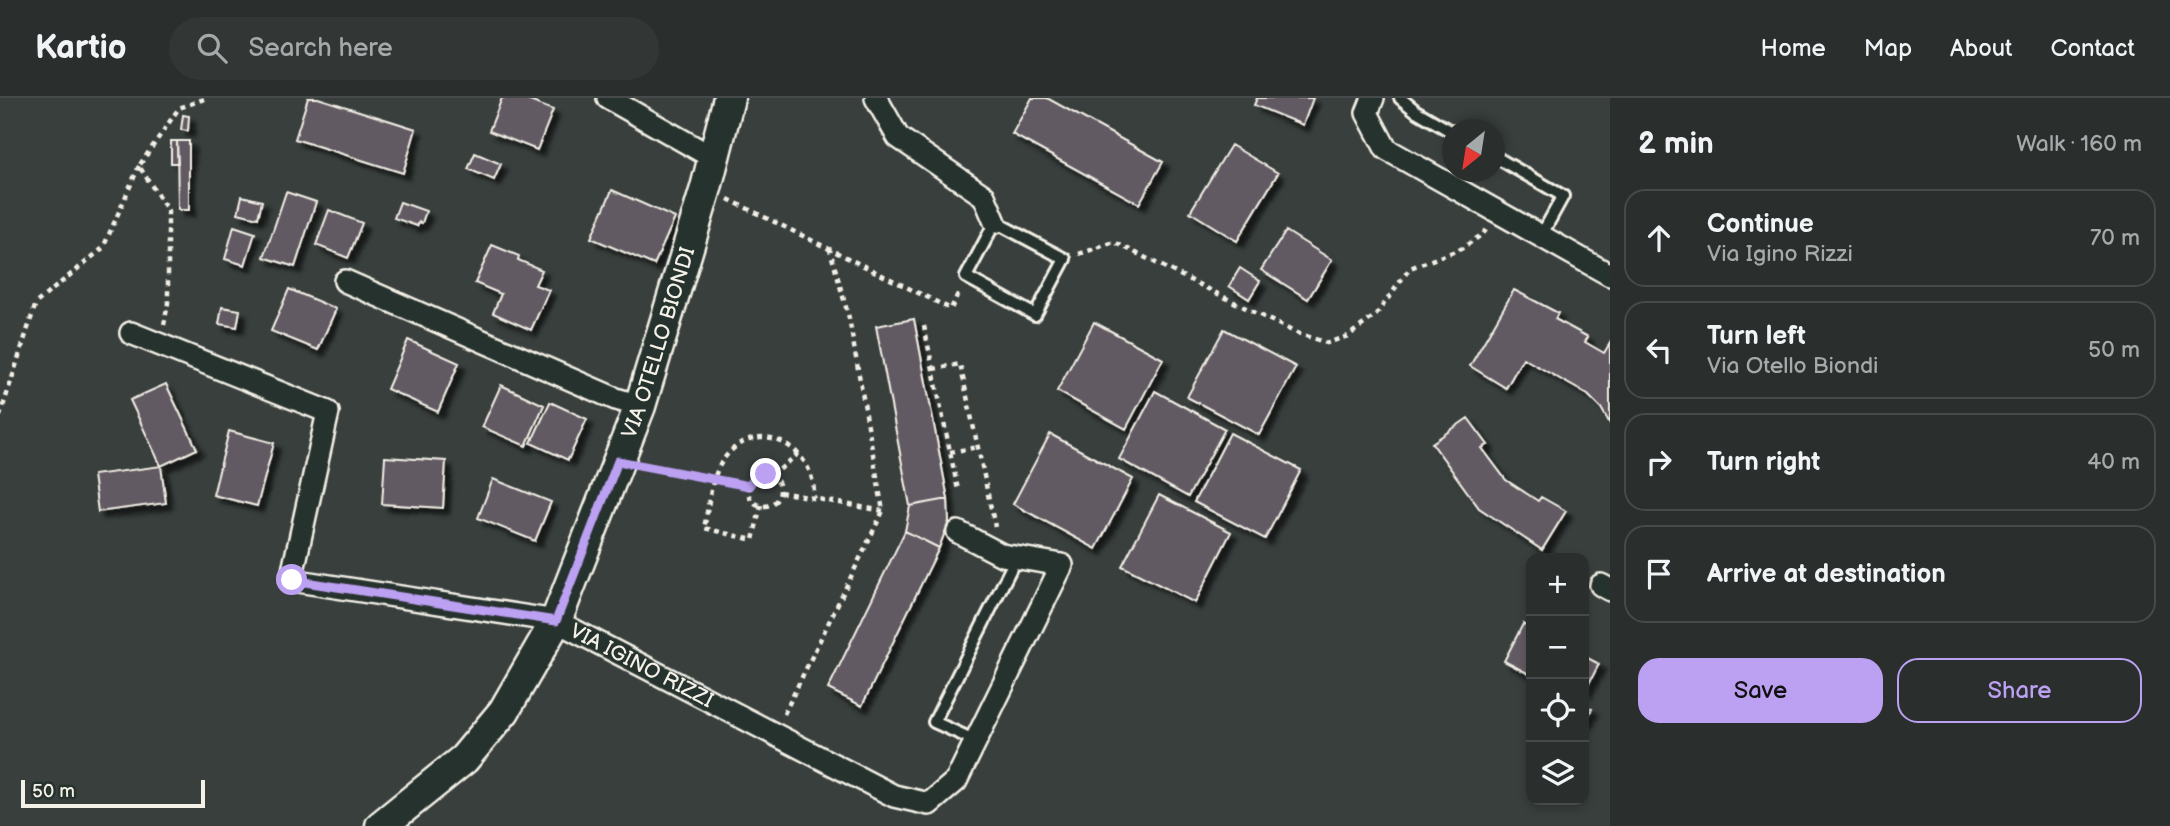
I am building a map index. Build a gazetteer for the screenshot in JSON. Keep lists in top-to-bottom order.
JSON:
{
  "streets": {
    "street": ["VIA OTELLO BIONDI", "VIA IGINO RIZZI"]
  },
  "crossings": [
    ["VIA OTELLO BIONDI", "VIA IGINO RIZZI"]
  ],
  "scale_bar": "50 m",
  "north": "bottom left",
  "page": {
    "header": "Kartio",
    "search": "Search here",
    "nav": [
      "Home",
      "Map",
      "About",
      "Contact"
    ],
    "heading": ["2 min", "Walk · 160 m"],
    "list": [
      ["Continue", "Via Igino Rizzi", "70 m"],
      ["Turn left", "Via Otello Biondi", "50 m"],
      ["Turn right", "40 m"],
      "Arrive at destination"
    ],
    "map_buttons": ["+", "−"],
    "buttons": ["Save", "Share"],
    "scale": "50 m"
  }
}
